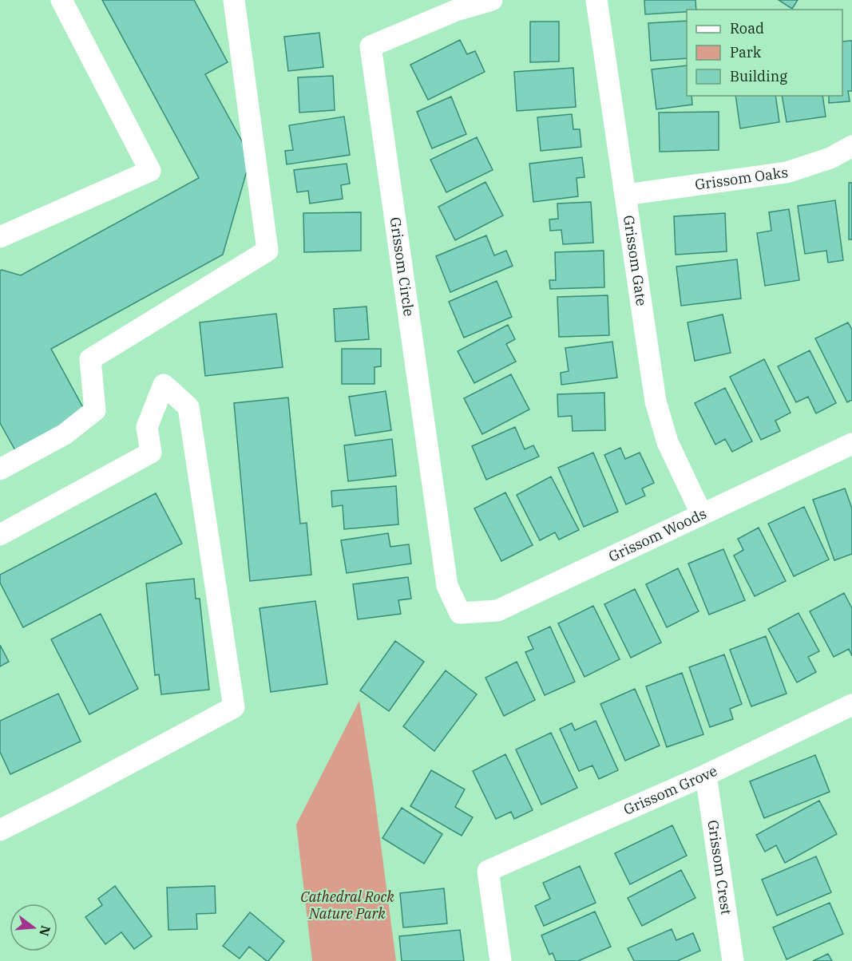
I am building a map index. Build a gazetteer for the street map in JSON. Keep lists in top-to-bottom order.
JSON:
{
  "streets": {
    "street": [
      "Grissom Oaks",
      "Grissom Gate",
      "Grissom Circle",
      "Grissom Woods",
      "Grissom Grove",
      "Grissom Crest"
    ]
  },
  "crossings": [
    ["Grissom Oaks", "Grissom Gate"],
    ["Grissom Gate", "Grissom Woods"],
    ["Grissom Circle", "Grissom Woods"],
    ["Grissom Grove", "Grissom Crest"]
  ],
  "parks": ["Cathedral Rock Nature Park"],
  "legend": ["Road", "Park", "Building"],
  "north": "right"
}
